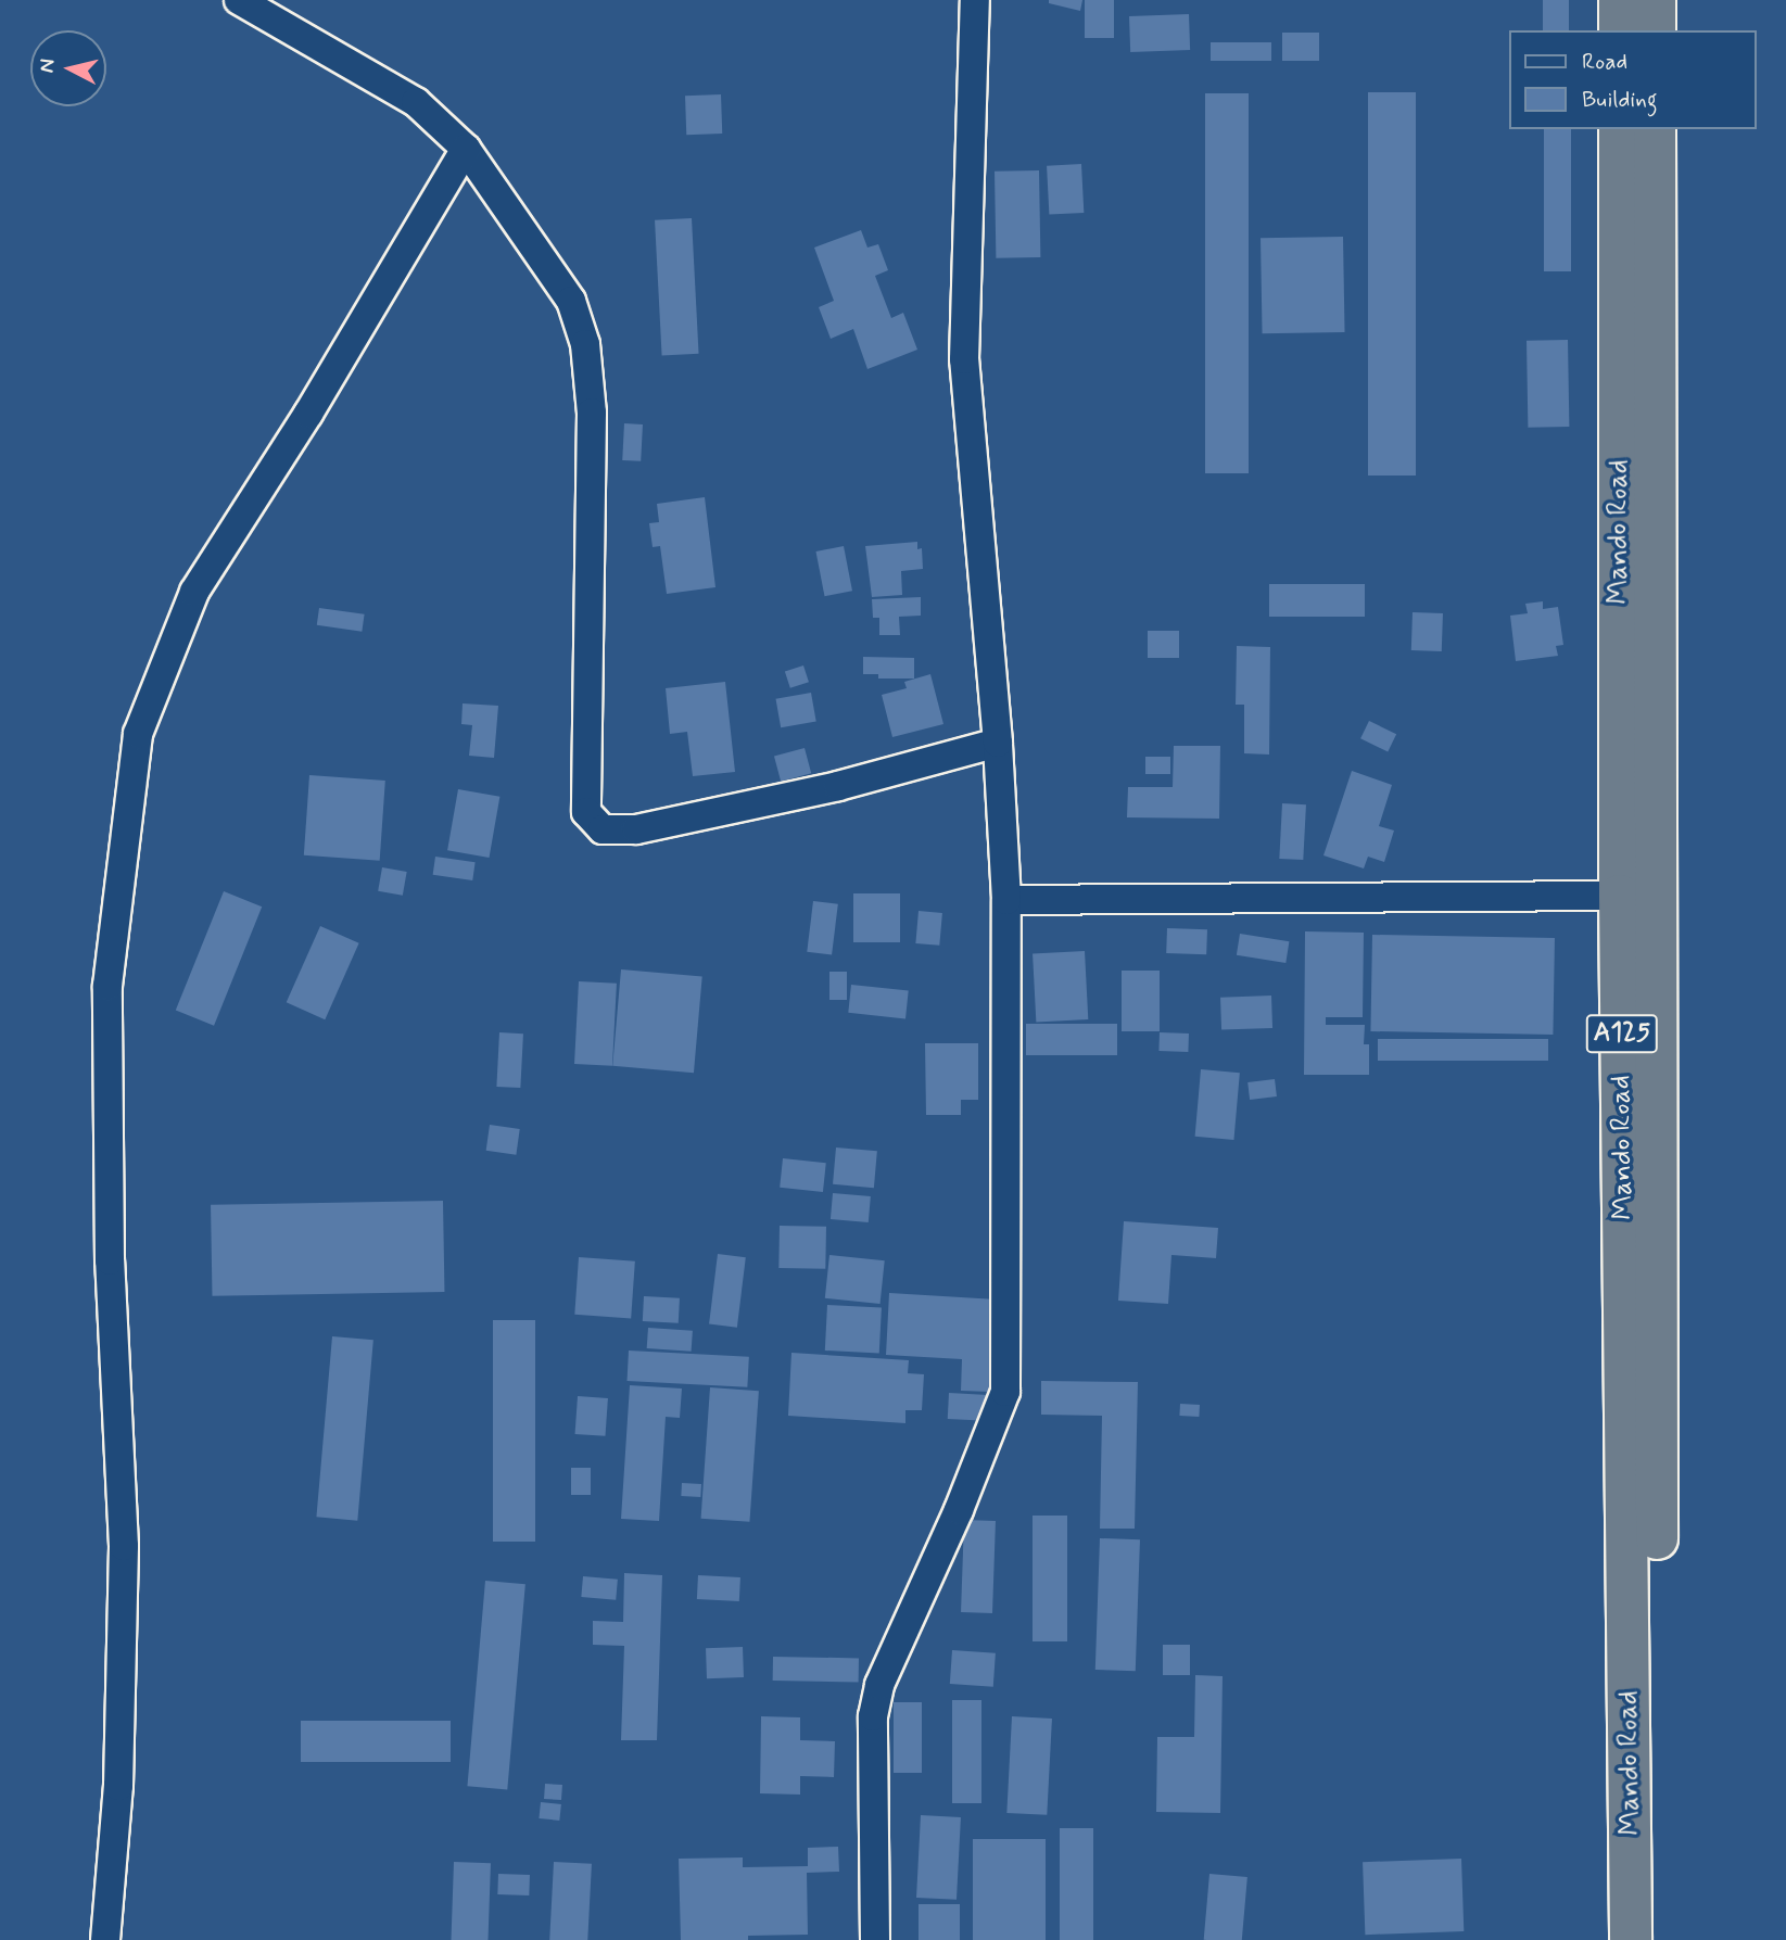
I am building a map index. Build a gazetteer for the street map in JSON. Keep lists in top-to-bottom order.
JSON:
{
  "streets": {
    "highway": ["Mando Road", "A125"]
  },
  "legend": ["Road", "Building"],
  "north": "left"
}
